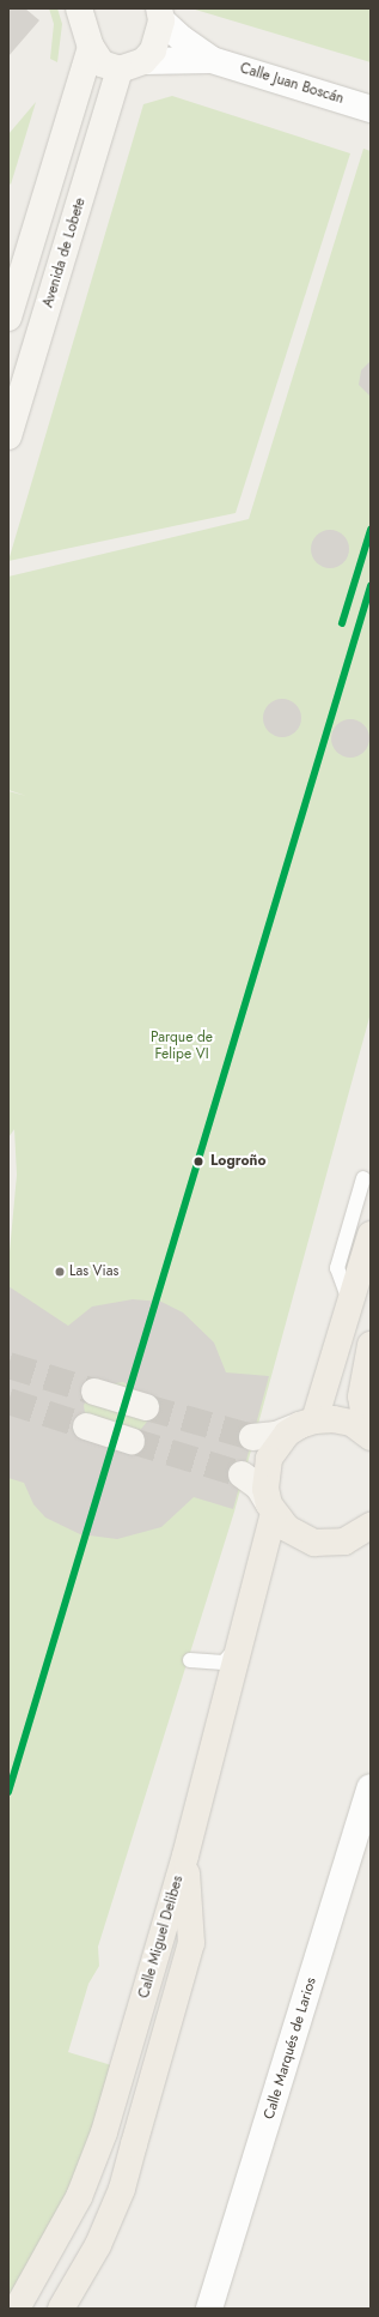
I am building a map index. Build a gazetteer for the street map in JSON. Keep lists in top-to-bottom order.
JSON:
{
  "streets": {
    "main road": ["Avenida de Lobete", "Calle Miguel Delibes"],
    "street": ["Calle Juan Boscán", "Calle Marqués de Larios"]
  },
  "crossings": [
    ["Calle Juan Boscán", "Avenida de Lobete"]
  ],
  "parks": ["Parque de Felipe VI"],
  "places": ["Logroño", "Las Vias"]
}
